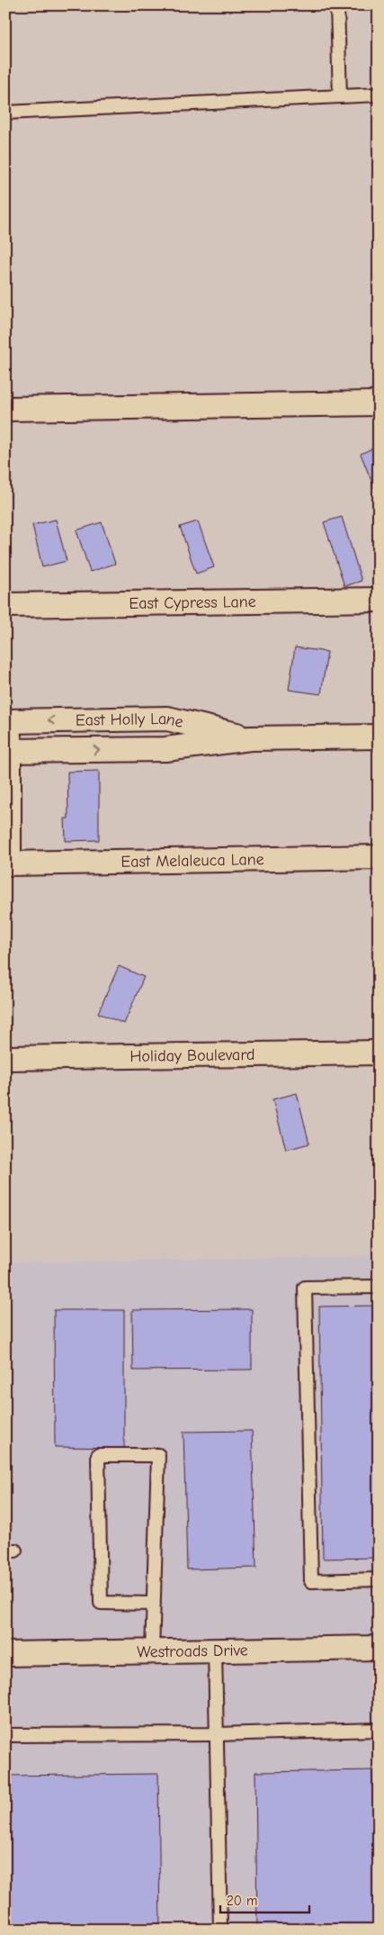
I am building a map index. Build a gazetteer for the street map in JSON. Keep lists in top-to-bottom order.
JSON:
{
  "streets": {
    "street": [
      "East Cypress Lane",
      "East Holly Lane",
      "East Melaleuca Lane",
      "Holiday Boulevard",
      "Westroads Drive"
    ]
  },
  "scale_bar": "20 m"
}
